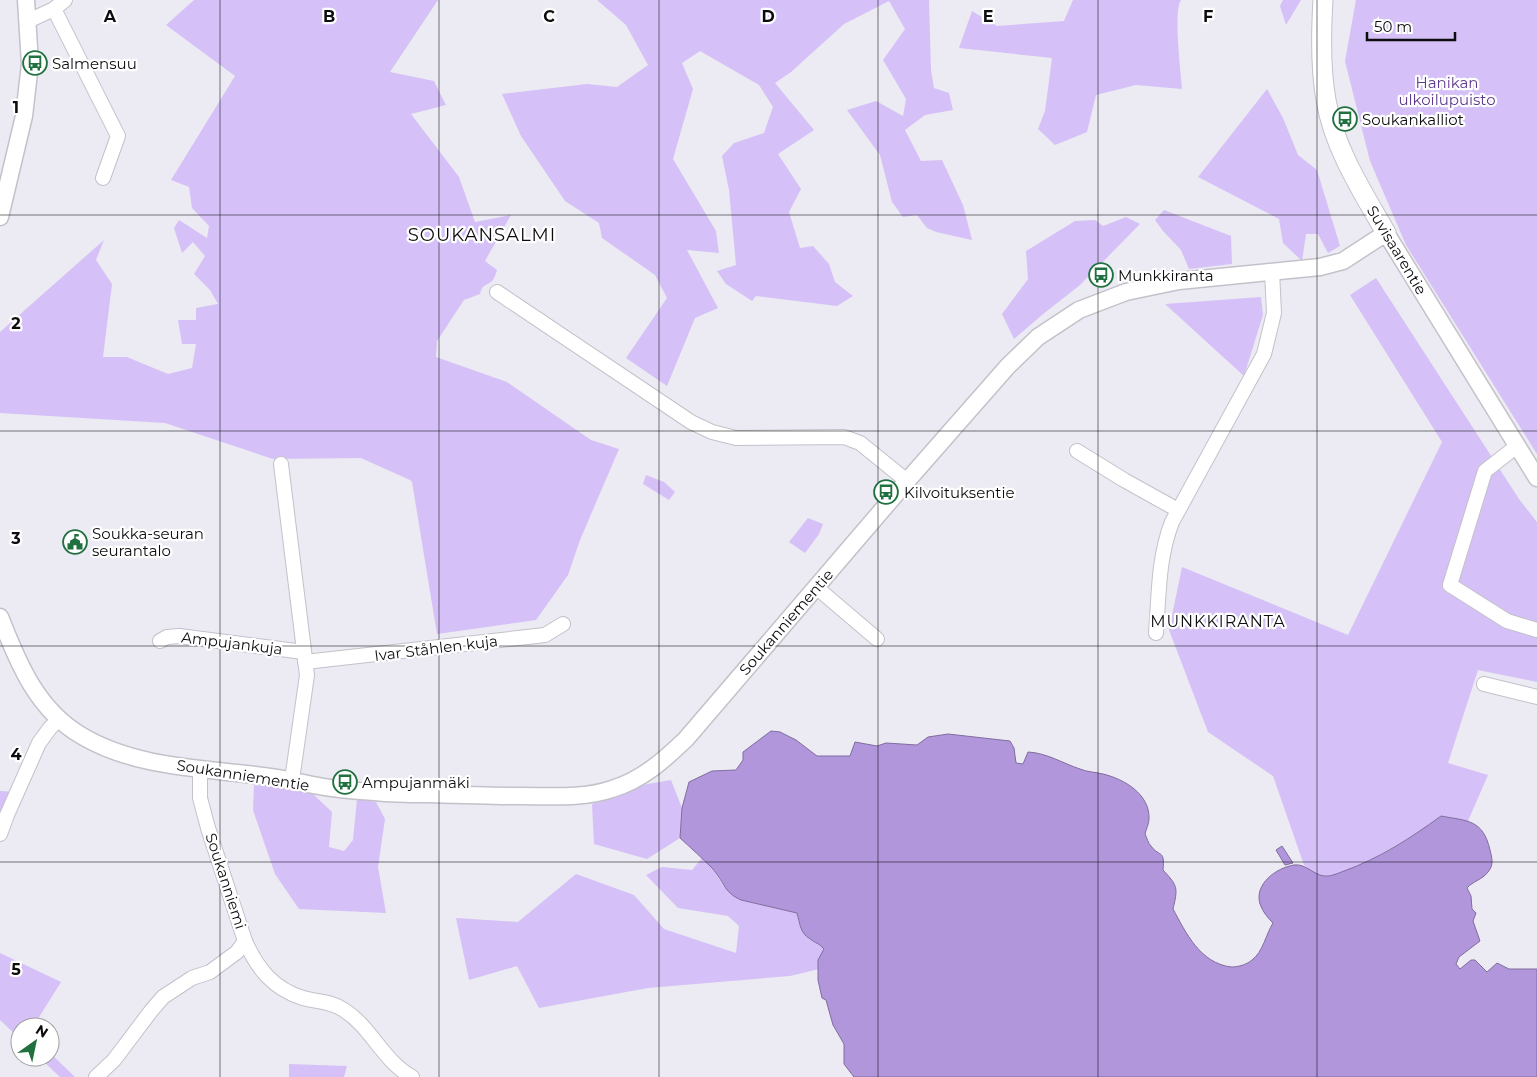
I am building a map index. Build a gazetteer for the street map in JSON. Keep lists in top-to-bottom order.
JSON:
{
  "streets": {
    "main road": ["Suvisaarentie"],
    "street": [
      "Soukanniementie",
      "Ampujankuja",
      "Ivar Ståhlen kuja",
      "Soukanniemi"
    ]
  },
  "crossings": [
    ["Suvisaarentie", "Soukanniementie"],
    ["Soukanniementie", "Soukanniemi"],
    ["Ampujankuja", "Ivar Ståhlen kuja"]
  ],
  "districts": ["SOUKANSALMI", "MUNKKIRANTA"],
  "parks": ["Hanikan ulkoilupuisto"],
  "places": {
    "bus stop": [
      "Salmensuu",
      "Soukankalliot",
      "Munkkiranta",
      "Kilvoituksentie",
      "Ampujanmäki"
    ],
    "public building": ["Soukka-seuran seurantalo"]
  },
  "scale_bar": "50 m",
  "north": "top right",
  "grid": {
    "columns": [
      "A",
      "B",
      "C",
      "D",
      "E",
      "F"
    ],
    "rows": [
      "1",
      "2",
      "3",
      "4",
      "5"
    ]
  }
}
